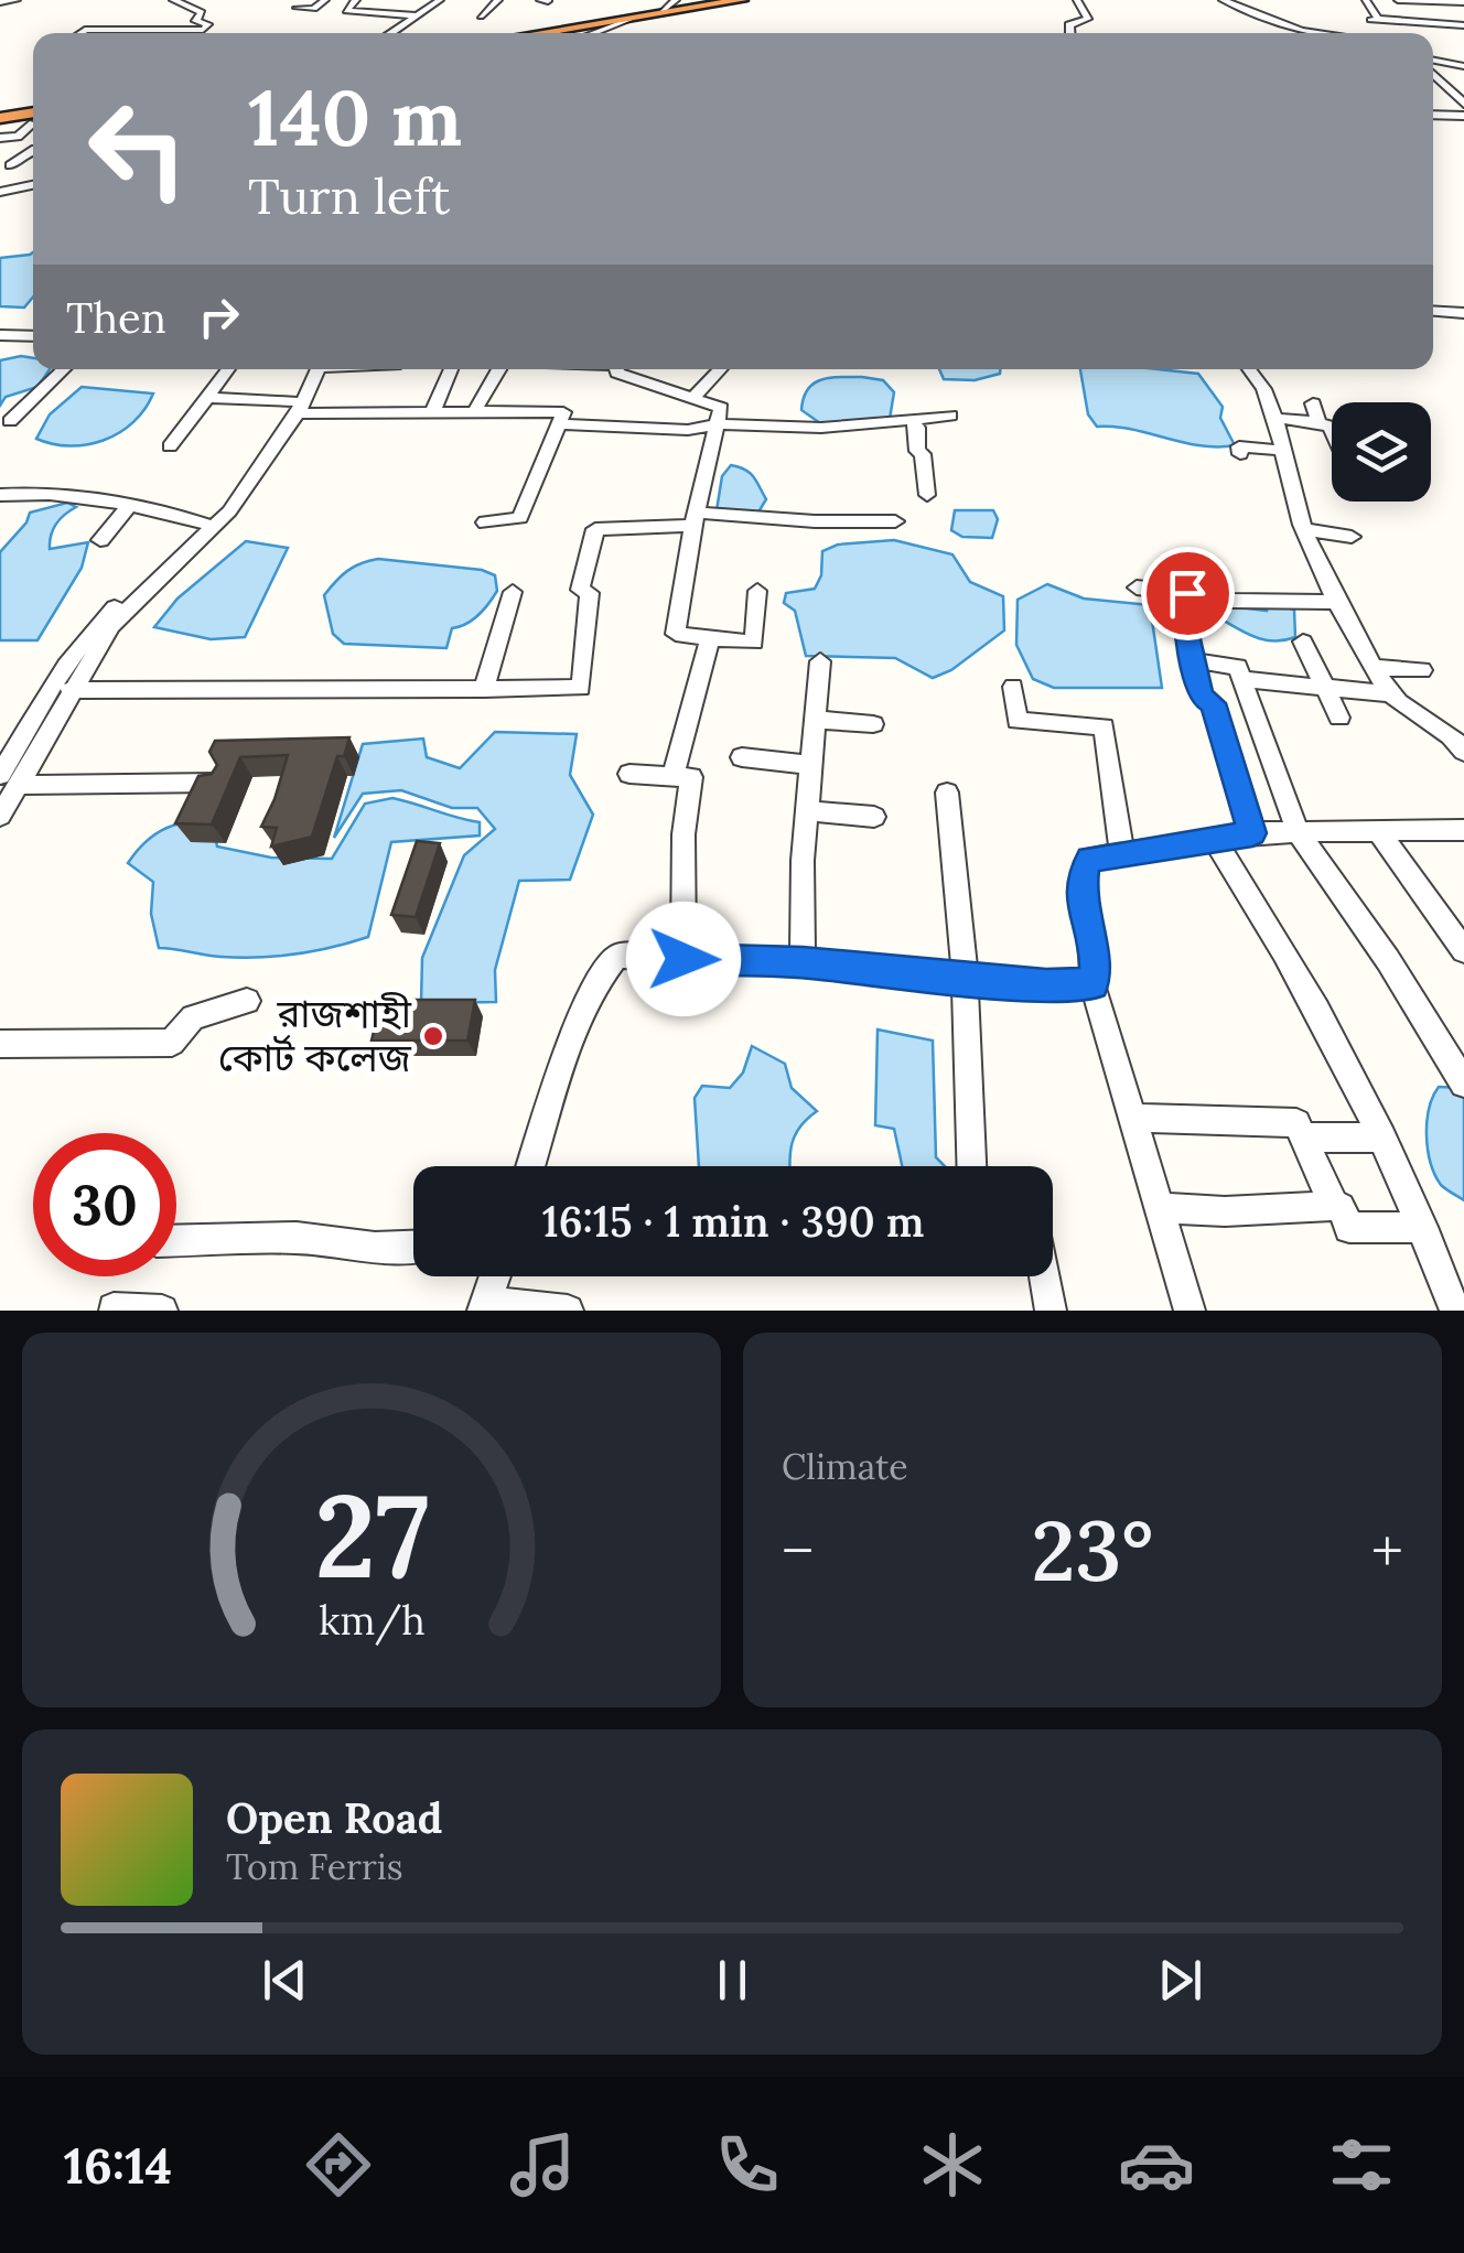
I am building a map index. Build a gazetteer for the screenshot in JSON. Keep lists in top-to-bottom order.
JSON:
{
  "places": ["রাজশাহী কোর্ট কলেজ"],
  "page": {
    "turn": ["140 m", "Turn left"],
    "then": "Then",
    "limit": "30",
    "trip": "16:15 · 1 min · 390 m",
    "tile": "Climate",
    "heat": ["−", "23°", "+"],
    "song": ["Open Road", "Tom Ferris"],
    "tabs": "16:14",
    "gauge": ["27", "km/h"]
  }
}
